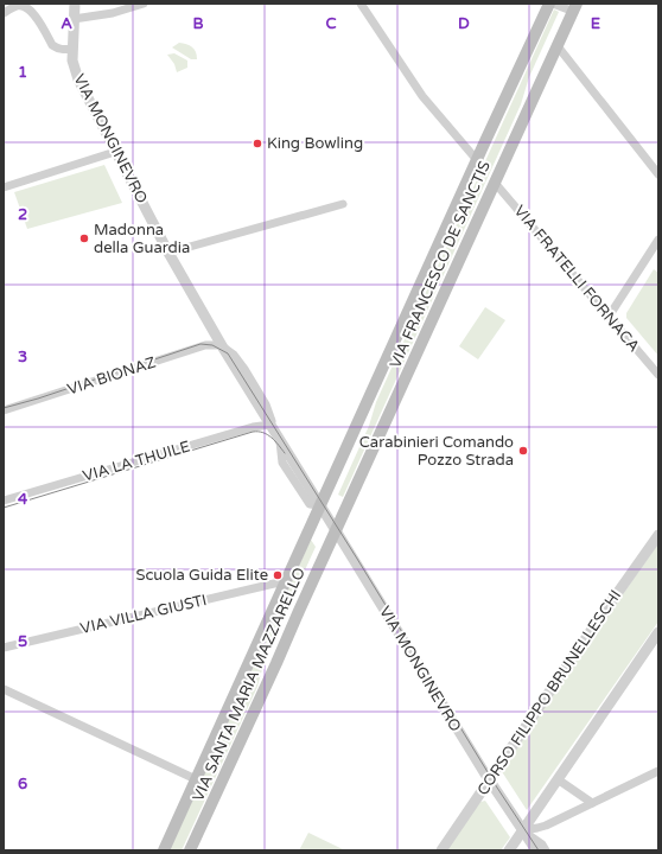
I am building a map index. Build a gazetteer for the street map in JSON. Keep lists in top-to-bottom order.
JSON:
{
  "streets": {
    "main road": ["VIA FRANCESCO DE SANCTIS", "VIA SANTA MARIA MAZZARELLO"],
    "street": [
      "VIA MONGINEVRO",
      "VIA FRATELLI FORNACA",
      "VIA BIONAZ",
      "VIA LA THUILE",
      "VIA VILLA GIUSTI",
      "CORSO FILIPPO BRUNELLESCHI"
    ]
  },
  "crossings": [
    ["VIA MONGINEVRO", "VIA FRANCESCO DE SANCTIS"],
    ["VIA MONGINEVRO", "VIA BIONAZ"],
    ["VIA MONGINEVRO", "VIA LA THUILE"],
    ["VIA MONGINEVRO", "VIA SANTA MARIA MAZZARELLO"],
    ["VIA MONGINEVRO", "CORSO FILIPPO BRUNELLESCHI"],
    ["VIA FRANCESCO DE SANCTIS", "VIA FRATELLI FORNACA"],
    ["VIA FRANCESCO DE SANCTIS", "VIA SANTA MARIA MAZZARELLO"],
    ["VIA VILLA GIUSTI", "VIA SANTA MARIA MAZZARELLO"]
  ],
  "places": [
    "King Bowling",
    "Madonna della Guardia",
    "Carabinieri Comando Pozzo Strada",
    "Scuola Guida Elite"
  ],
  "grid": {
    "columns": [
      "A",
      "B",
      "C",
      "D",
      "E"
    ],
    "rows": [
      "1",
      "2",
      "3",
      "4",
      "5",
      "6"
    ]
  }
}
